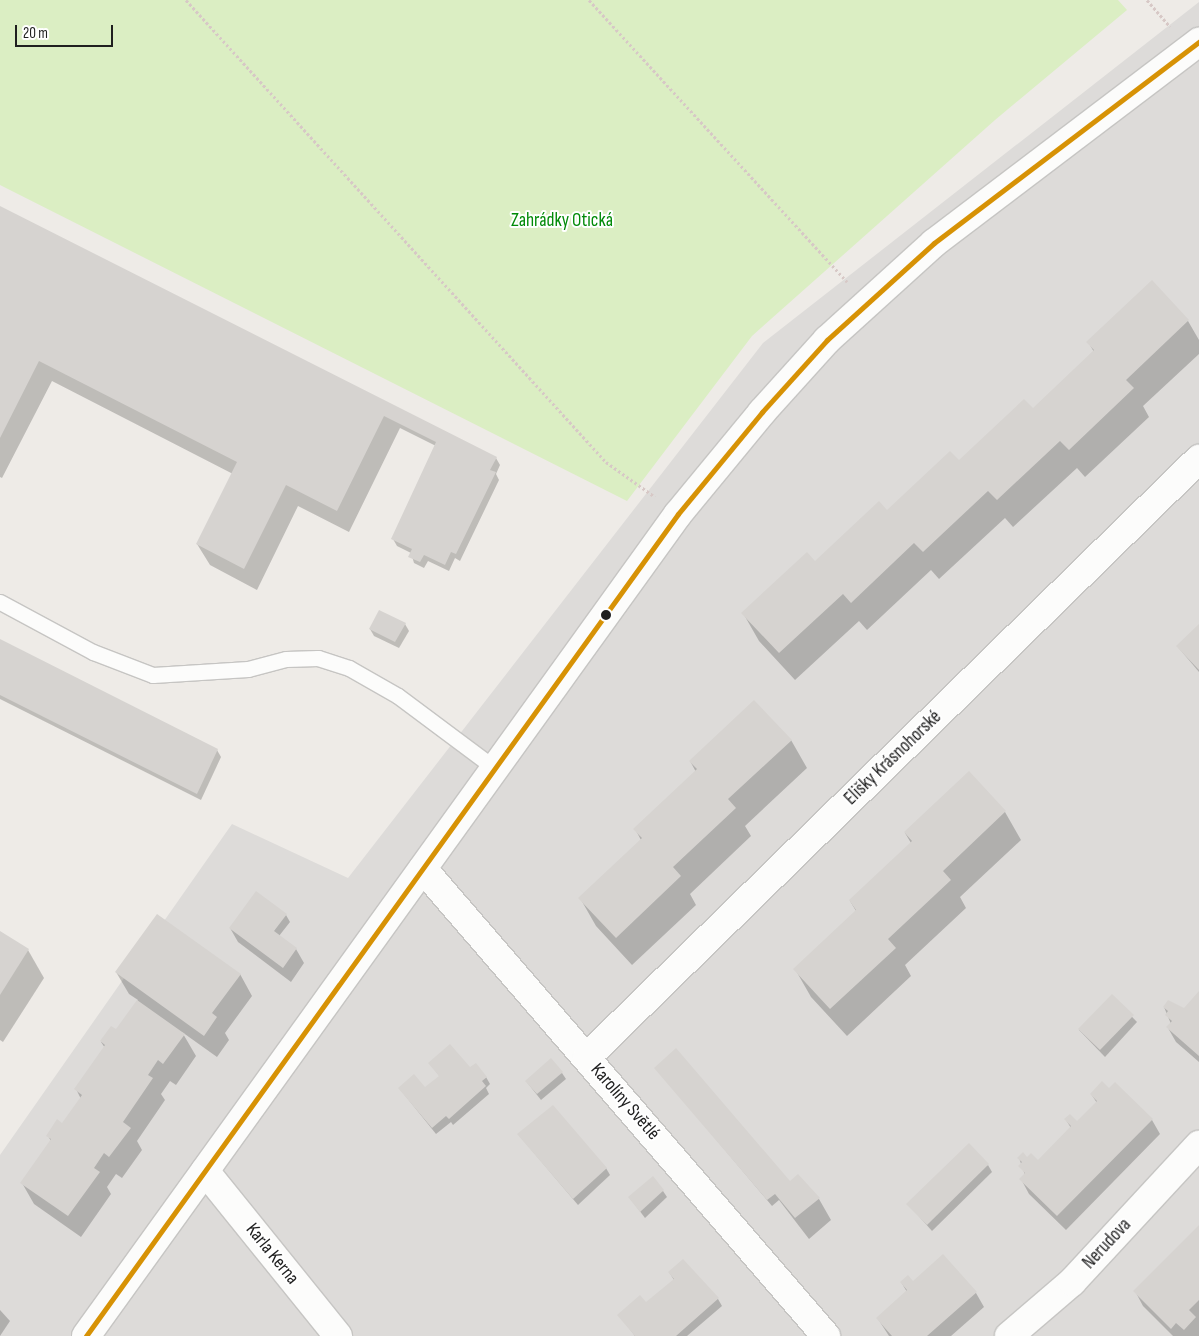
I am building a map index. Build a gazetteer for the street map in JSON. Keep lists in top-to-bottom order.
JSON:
{
  "streets": {
    "street": [
      "Elišky Krásnohorské",
      "Karolíny Světlé",
      "Nerudova",
      "Karla Kerna"
    ]
  },
  "crossings": [
    ["Elišky Krásnohorské", "Karolíny Světlé"]
  ],
  "parks": ["Zahrádky Otická"],
  "scale_bar": "20 m"
}
